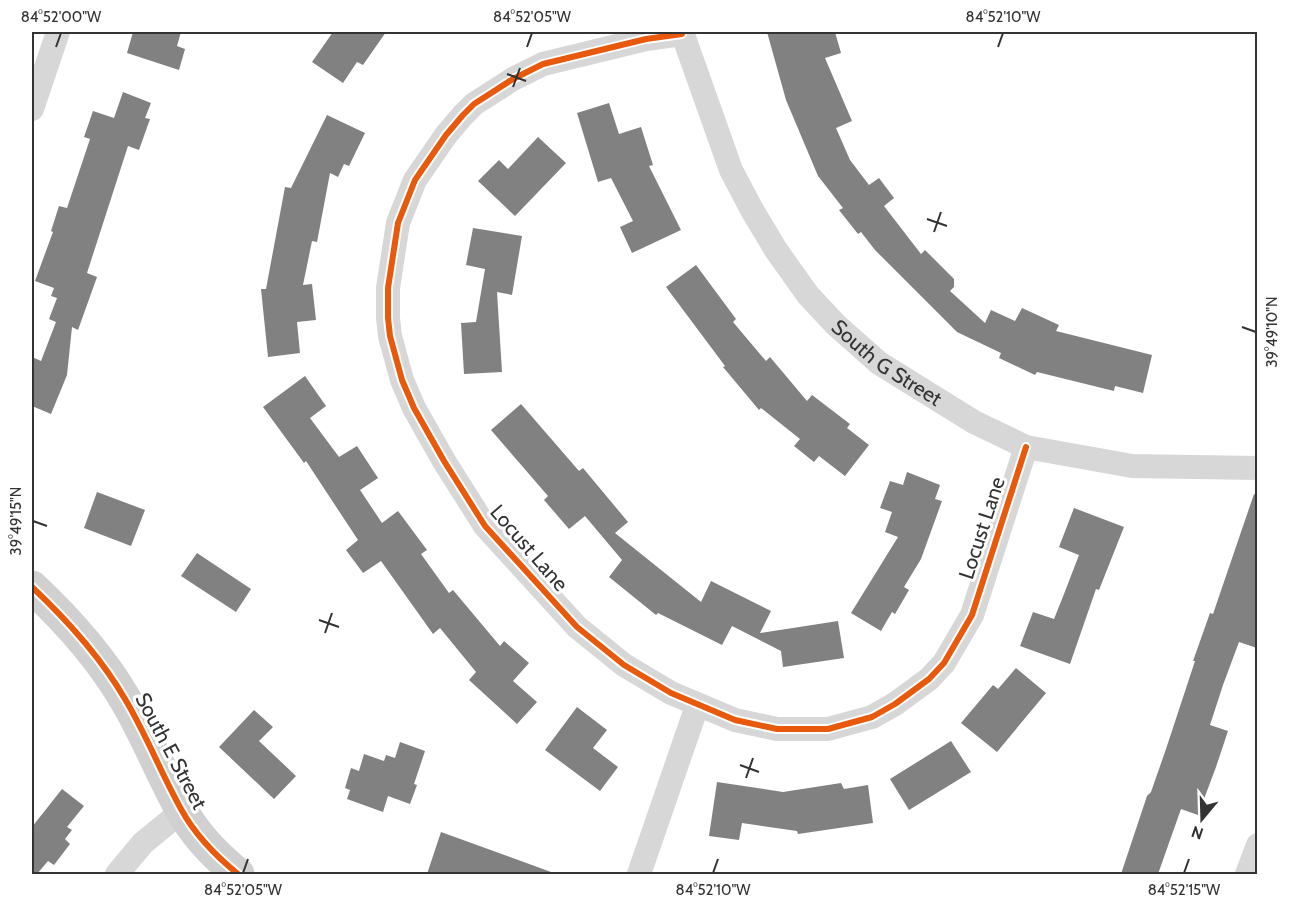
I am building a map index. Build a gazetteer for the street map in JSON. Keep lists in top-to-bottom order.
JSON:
{
  "streets": {
    "street": ["South G Street", "Locust Lane", "South E Street"]
  },
  "crossings": [
    ["South G Street", "Locust Lane"]
  ],
  "north": "bottom",
  "coordinates": [
    "84°52'00\"W",
    "84°52'05\"W",
    "84°52'10\"W",
    "39°49'10\"N",
    "39°49'15\"N",
    "84°52'15\"W"
  ]
}
